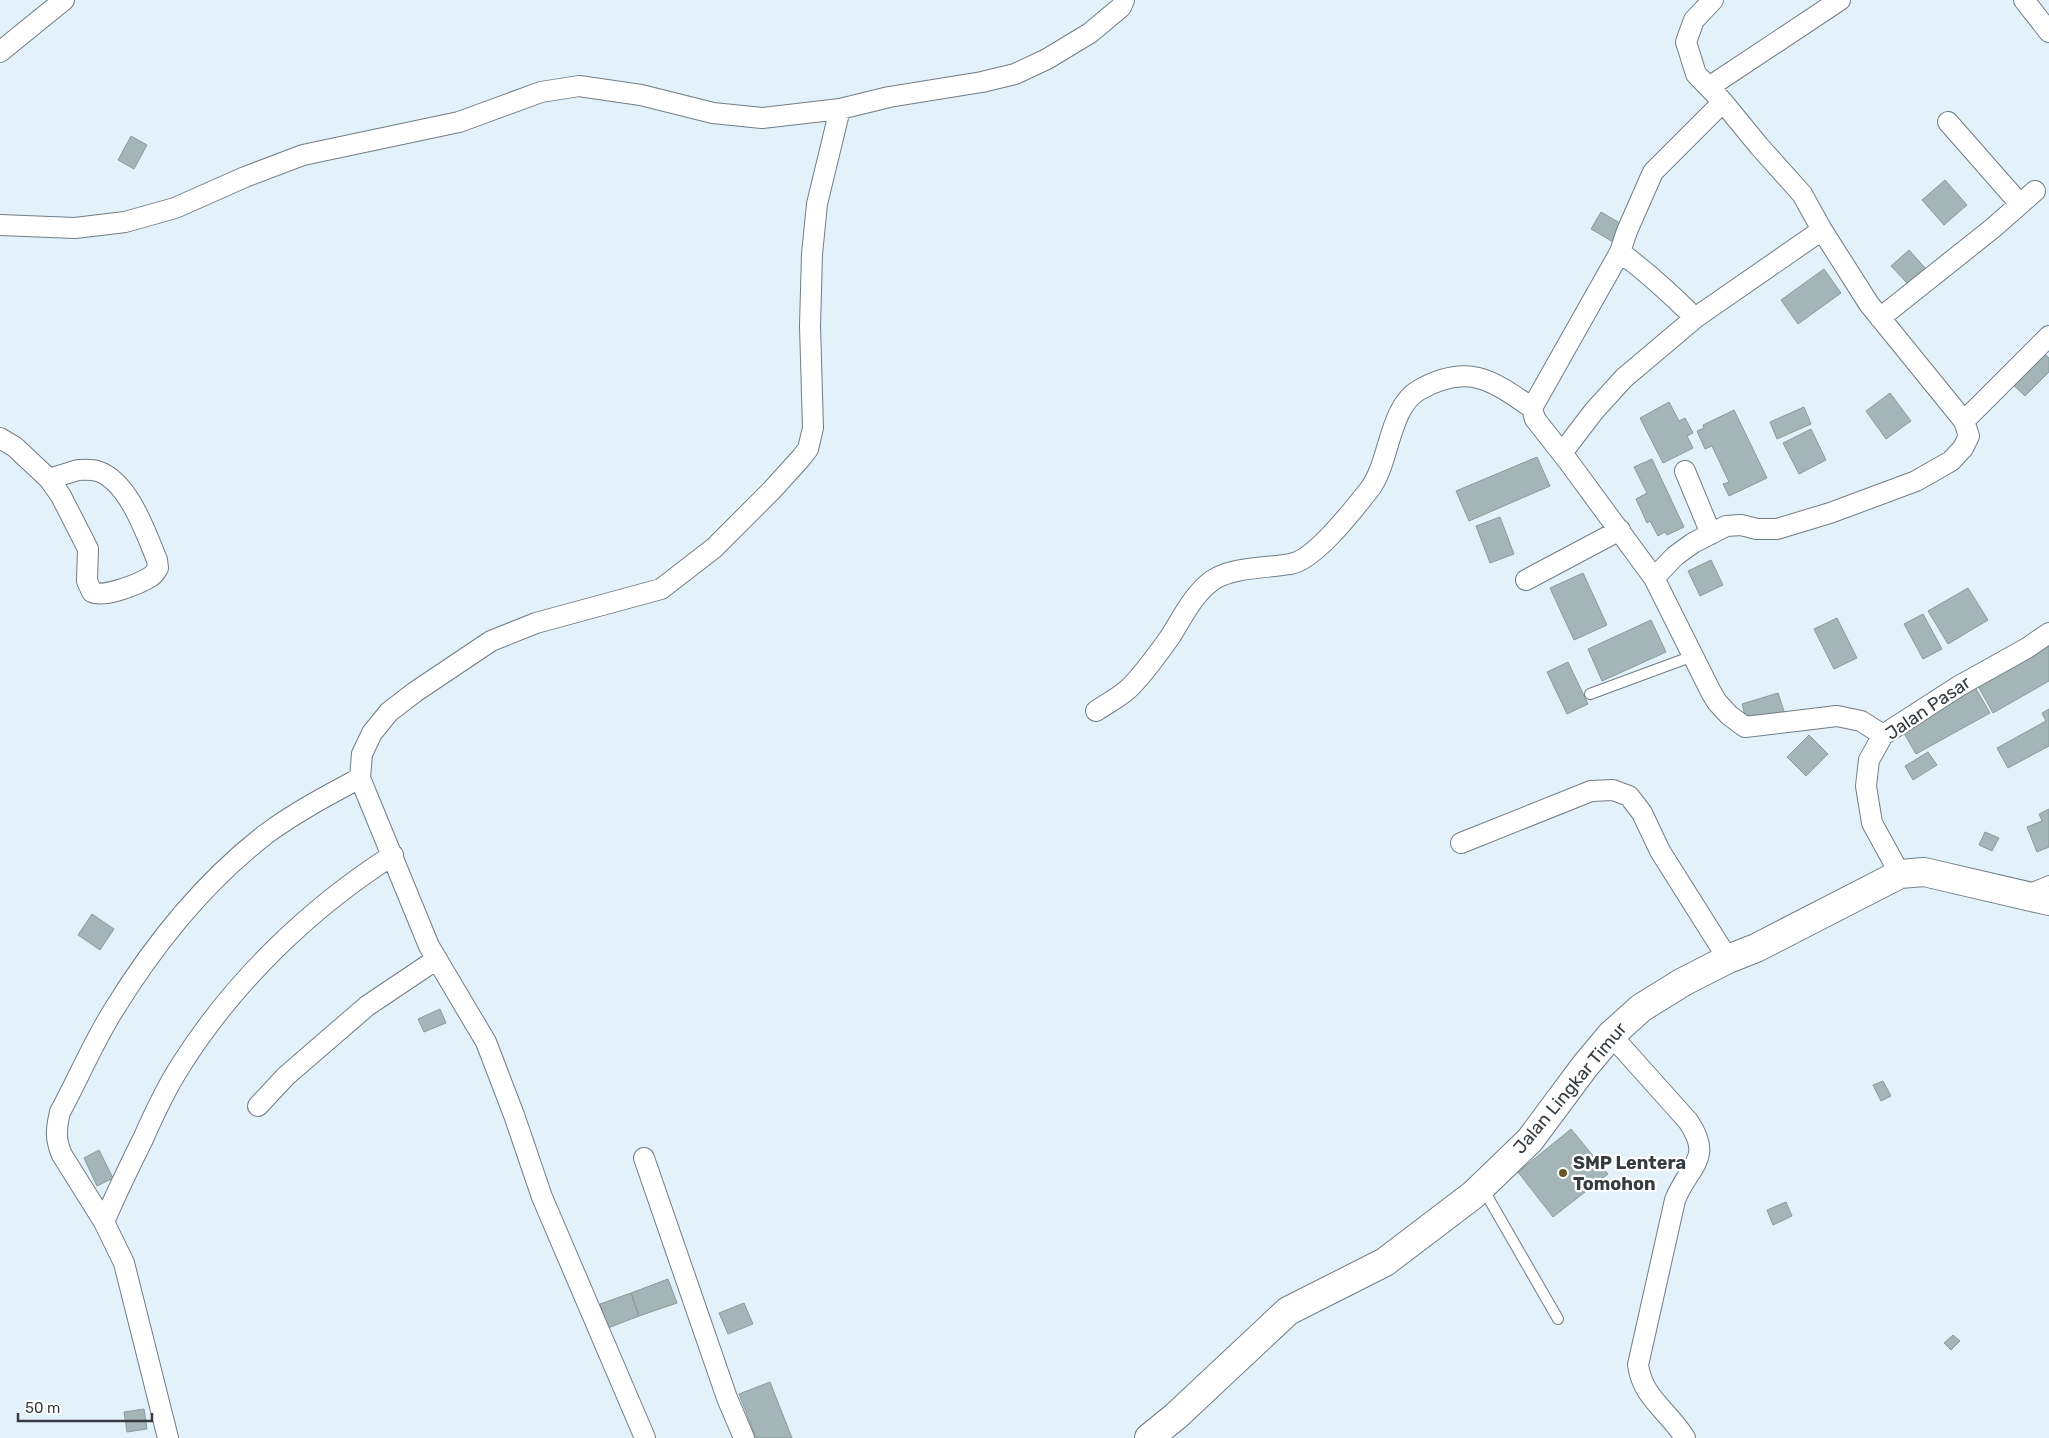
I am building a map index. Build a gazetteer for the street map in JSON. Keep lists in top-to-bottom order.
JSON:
{
  "streets": {
    "main road": ["Jalan Lingkar Timur"],
    "street": ["Jalan Pasar"]
  },
  "crossings": [
    ["Jalan Pasar", "Jalan Lingkar Timur"]
  ],
  "places": ["SMP Lentera Tomohon"],
  "scale_bar": "50 m"
}
